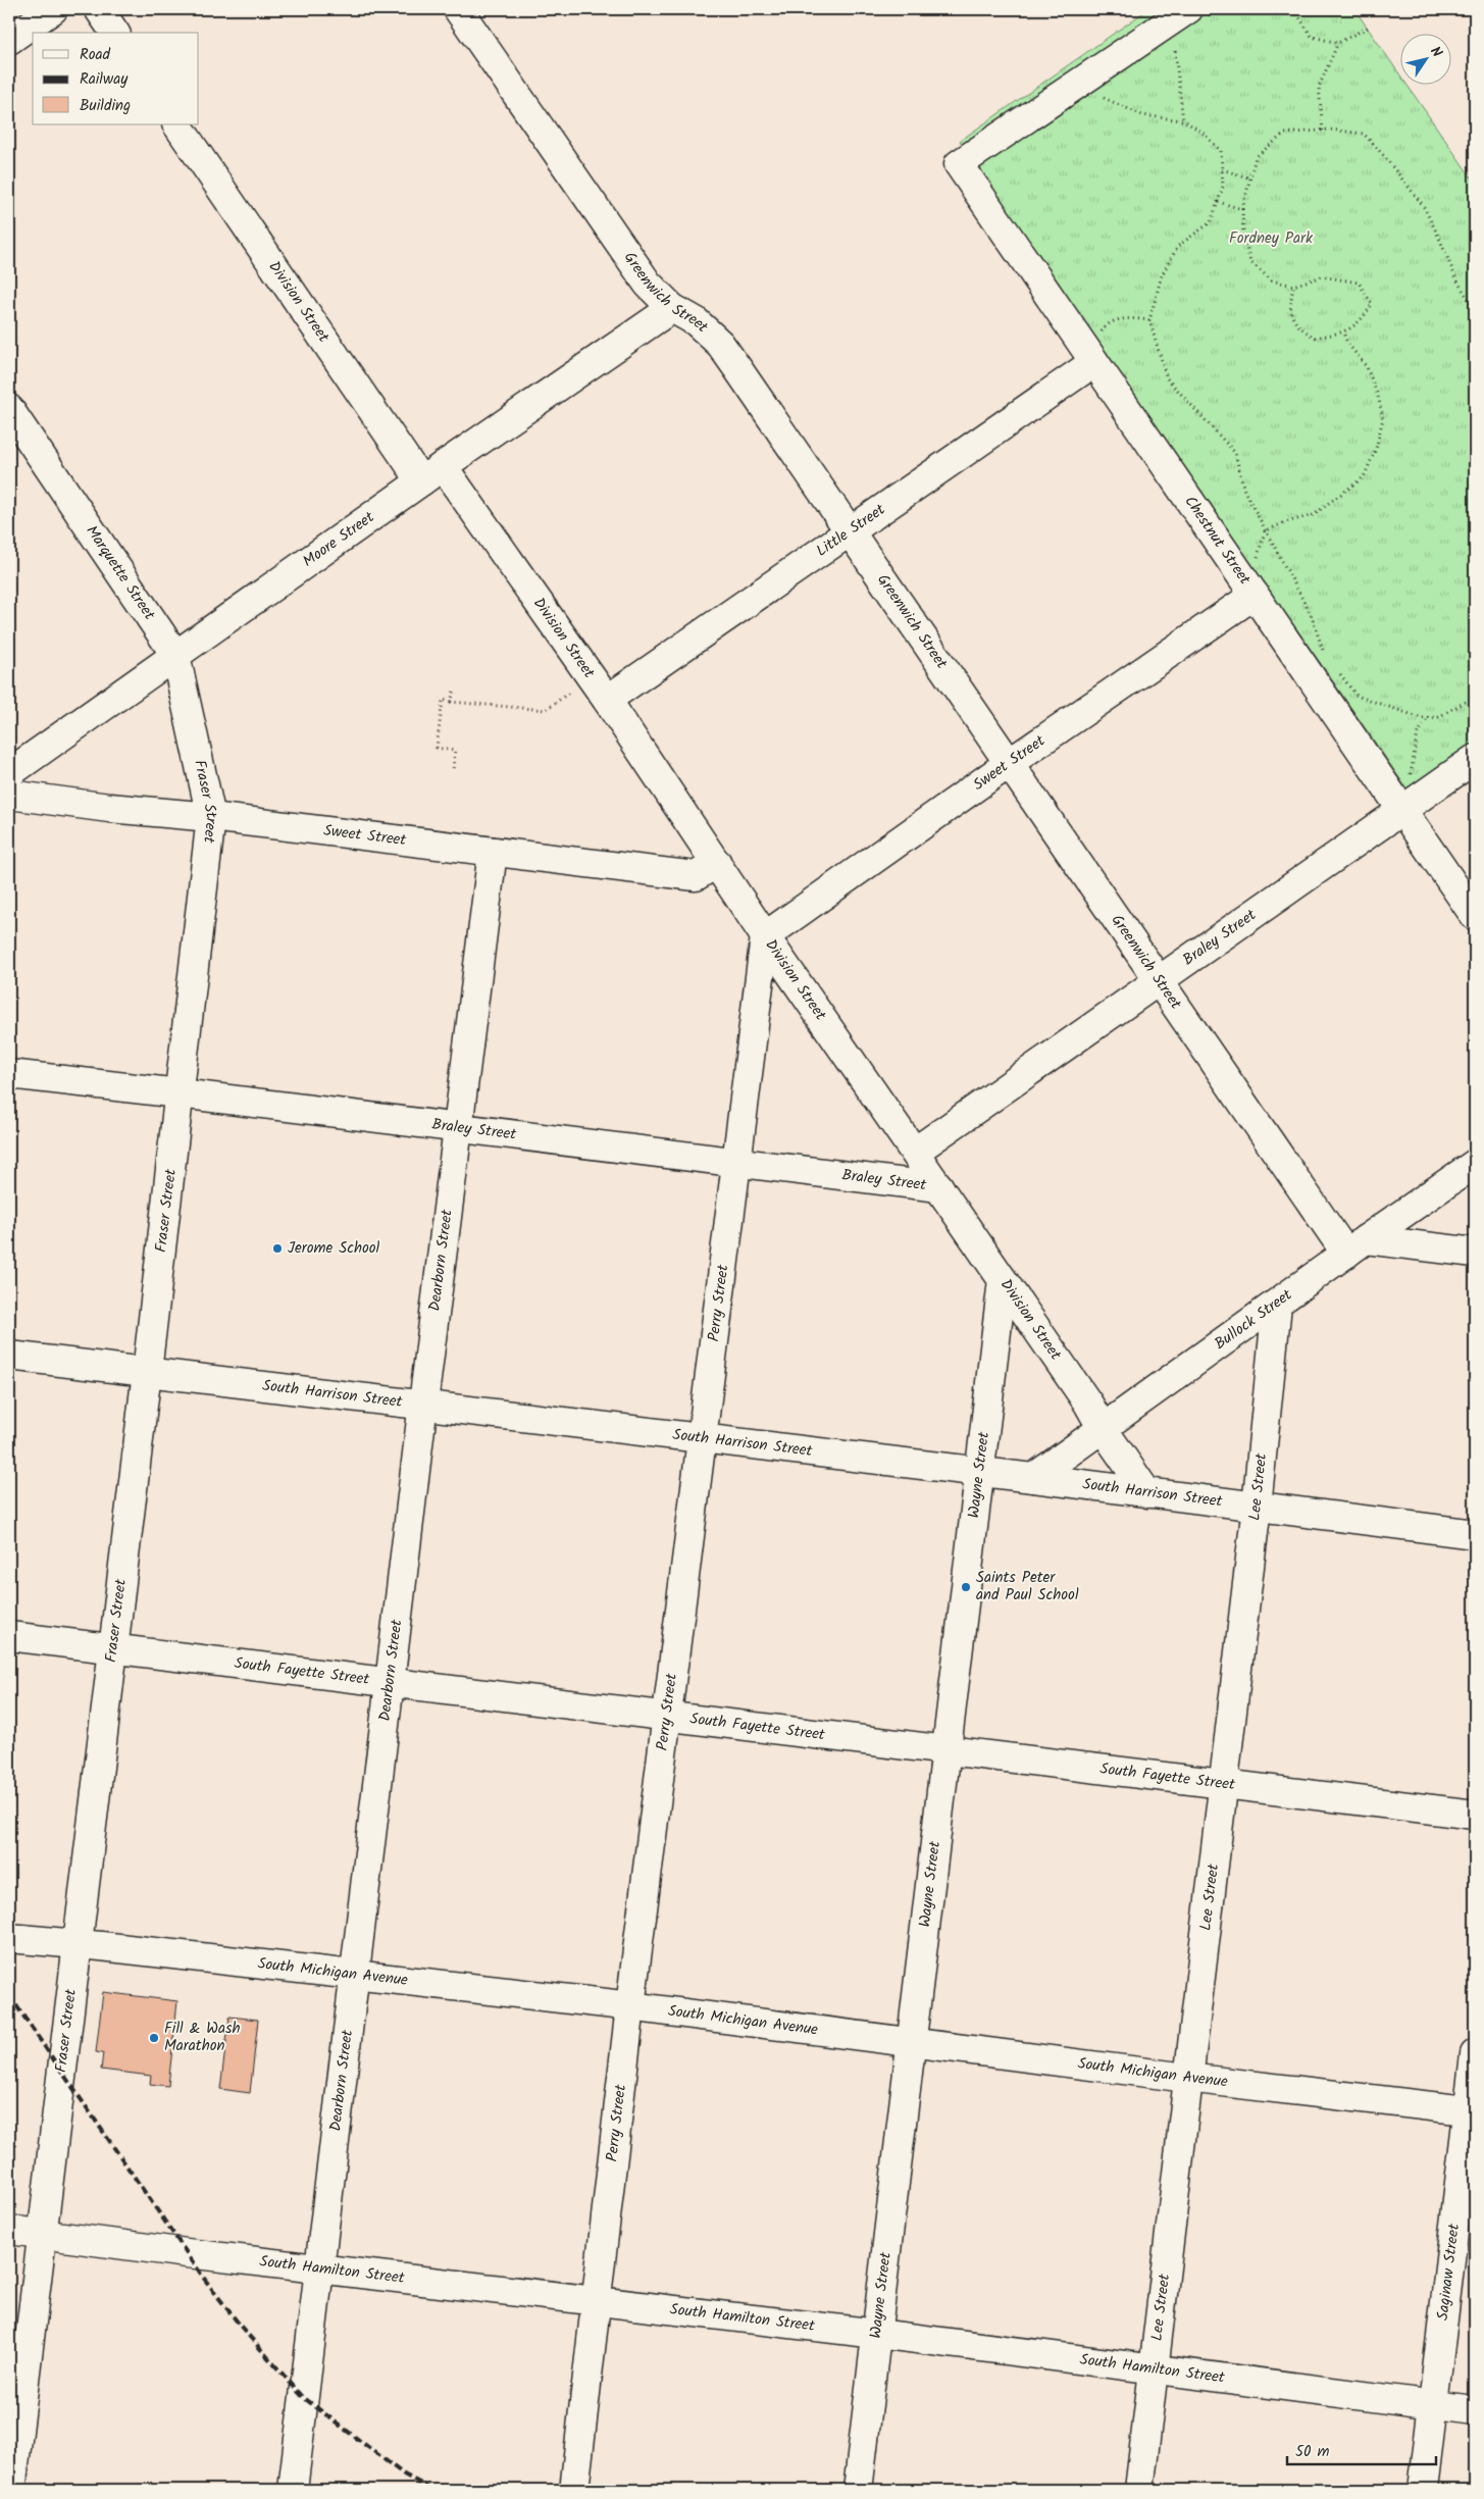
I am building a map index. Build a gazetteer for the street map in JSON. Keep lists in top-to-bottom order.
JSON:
{
  "streets": {
    "street": [
      "Greenwich Street",
      "Division Street",
      "Little Street",
      "Moore Street",
      "Chestnut Street",
      "Marquette Street",
      "Sweet Street",
      "Fraser Street",
      "Braley Street",
      "Dearborn Street",
      "Perry Street",
      "Bullock Street",
      "South Harrison Street",
      "Wayne Street",
      "Lee Street",
      "South Fayette Street",
      "South Michigan Avenue",
      "South Hamilton Street",
      "Saginaw Street"
    ]
  },
  "crossings": [
    ["Greenwich Street", "Little Street"],
    ["Greenwich Street", "Moore Street"],
    ["Greenwich Street", "Sweet Street"],
    ["Greenwich Street", "Braley Street"],
    ["Greenwich Street", "Bullock Street"],
    ["Division Street", "Little Street"],
    ["Division Street", "Moore Street"],
    ["Division Street", "Sweet Street"],
    ["Division Street", "Braley Street"],
    ["Division Street", "Perry Street"],
    ["Division Street", "Bullock Street"],
    ["Division Street", "South Harrison Street"],
    ["Division Street", "Wayne Street"],
    ["Little Street", "Chestnut Street"],
    ["Moore Street", "Marquette Street"],
    ["Chestnut Street", "Sweet Street"],
    ["Chestnut Street", "Braley Street"],
    ["Marquette Street", "Fraser Street"],
    ["Sweet Street", "Fraser Street"],
    ["Sweet Street", "Dearborn Street"],
    ["Sweet Street", "Perry Street"],
    ["Fraser Street", "Braley Street"],
    ["Fraser Street", "South Harrison Street"],
    ["Fraser Street", "South Fayette Street"],
    ["Fraser Street", "South Michigan Avenue"],
    ["Fraser Street", "South Hamilton Street"],
    ["Braley Street", "Dearborn Street"],
    ["Braley Street", "Perry Street"],
    ["Dearborn Street", "South Harrison Street"],
    ["Dearborn Street", "South Fayette Street"],
    ["Dearborn Street", "South Michigan Avenue"],
    ["Dearborn Street", "South Hamilton Street"],
    ["Perry Street", "South Harrison Street"],
    ["Perry Street", "South Fayette Street"],
    ["Perry Street", "South Michigan Avenue"],
    ["Perry Street", "South Hamilton Street"],
    ["Bullock Street", "South Harrison Street"],
    ["Bullock Street", "Lee Street"],
    ["South Harrison Street", "Wayne Street"],
    ["South Harrison Street", "Lee Street"],
    ["Wayne Street", "South Fayette Street"],
    ["Wayne Street", "South Michigan Avenue"],
    ["Wayne Street", "South Hamilton Street"],
    ["Lee Street", "South Fayette Street"],
    ["Lee Street", "South Michigan Avenue"],
    ["Lee Street", "South Hamilton Street"],
    ["South Michigan Avenue", "Saginaw Street"],
    ["South Hamilton Street", "Saginaw Street"]
  ],
  "parks": ["Fordney Park"],
  "places": ["Jerome School", "Saints Peter and Paul School", "Fill & Wash Marathon"],
  "legend": ["Road", "Railway", "Building"],
  "scale_bar": "50 m",
  "north": "top right"
}
